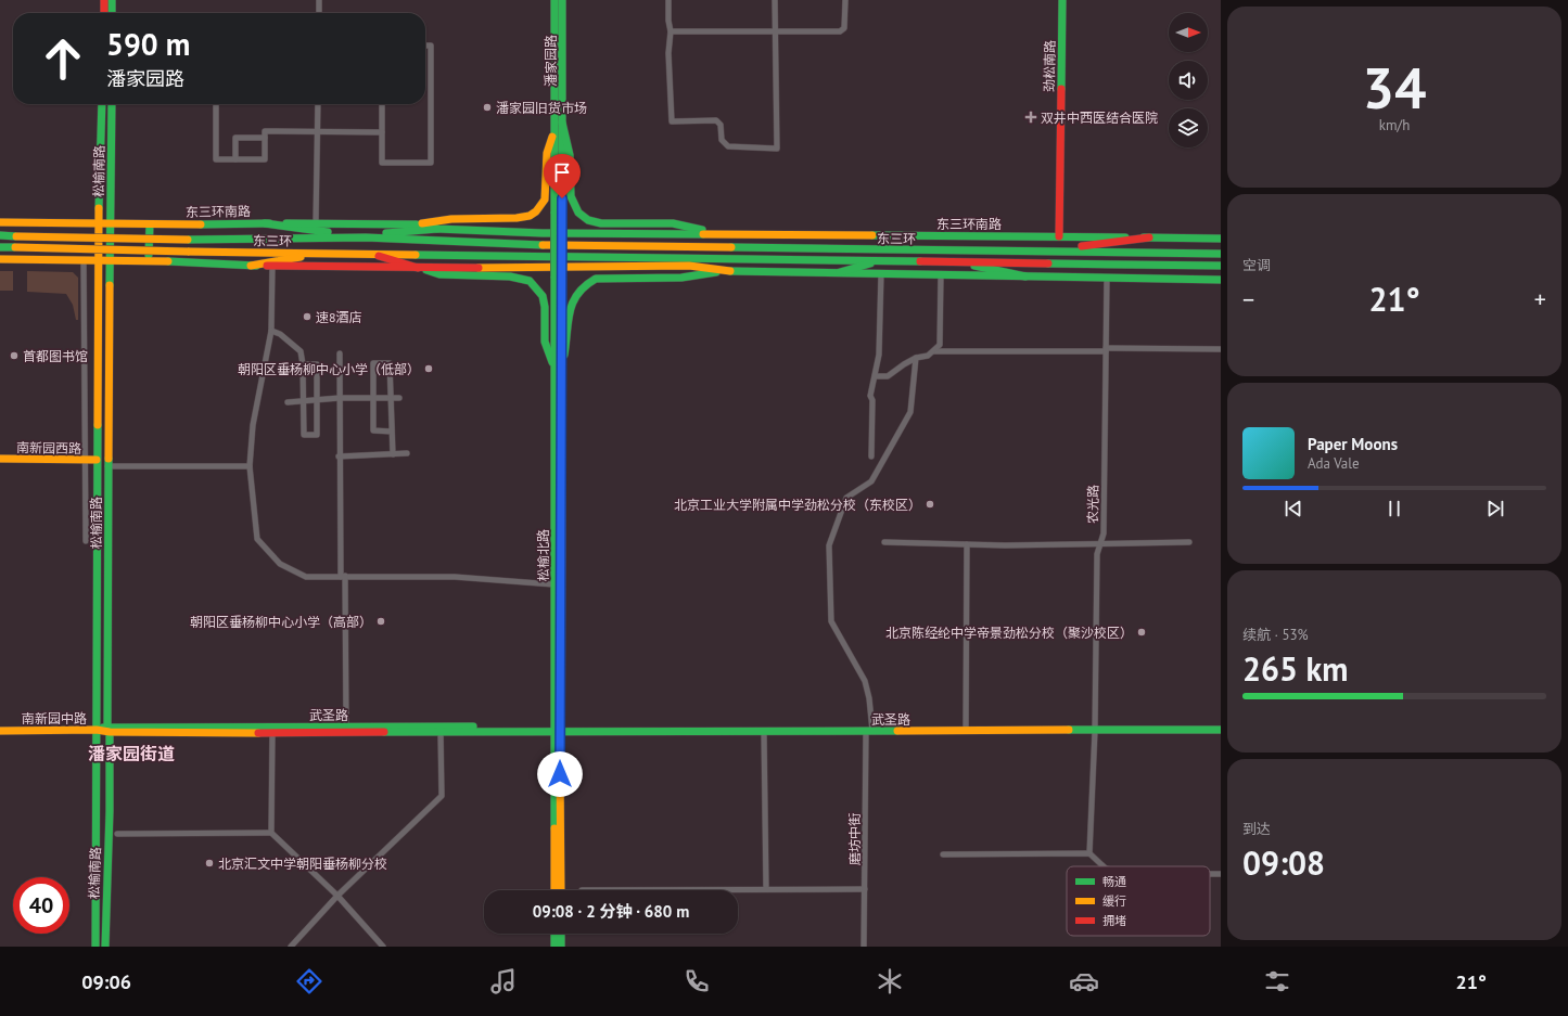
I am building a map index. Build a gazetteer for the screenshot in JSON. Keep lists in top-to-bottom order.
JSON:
{
  "streets": {
    "main road": [
      "潘家园路",
      "劲松南路",
      "松榆南路",
      "东三环南路",
      "东三环",
      "南新园西路",
      "松榆北路",
      "武圣路",
      "南新园中路"
    ],
    "street": ["农光路", "磨坊中街"]
  },
  "crossings": [
    ["潘家园路", "松榆北路"],
    ["劲松南路", "东三环南路"],
    ["松榆南路", "东三环南路"],
    ["松榆南路", "南新园西路"],
    ["松榆南路", "武圣路"],
    ["松榆南路", "南新园中路"],
    ["农光路", "武圣路"],
    ["松榆北路", "武圣路"],
    ["武圣路", "南新园中路"],
    ["武圣路", "磨坊中街"]
  ],
  "districts": ["潘家园街道"],
  "places": {
    "other": [
      "潘家园旧货市场",
      "速8酒店",
      "首都图书馆",
      "朝阳区垂杨柳中心小学（低部）",
      "北京工业大学附属中学劲松分校（东校区）",
      "朝阳区垂杨柳中心小学（高部）",
      "北京陈经纶中学帝景劲松分校（聚沙校区）",
      "北京汇文中学朝阳垂杨柳分校"
    ],
    "health": ["双井中西医结合医院"]
  },
  "legend": ["畅通", "缓行", "拥堵"],
  "north": "right",
  "page": {
    "tile": [
      ["34", "km/h"],
      "空调",
      ["续航 · 53%", "265 km"],
      ["到达", "09:08"]
    ],
    "turn": ["590 m", "潘家园路"],
    "heat": ["−", "21°", "+"],
    "song": ["Paper Moons", "Ada Vale"],
    "limit": "40",
    "trip": "09:08 · 2 分钟 · 680 m",
    "tabs": ["09:06", "21°"]
  }
}
